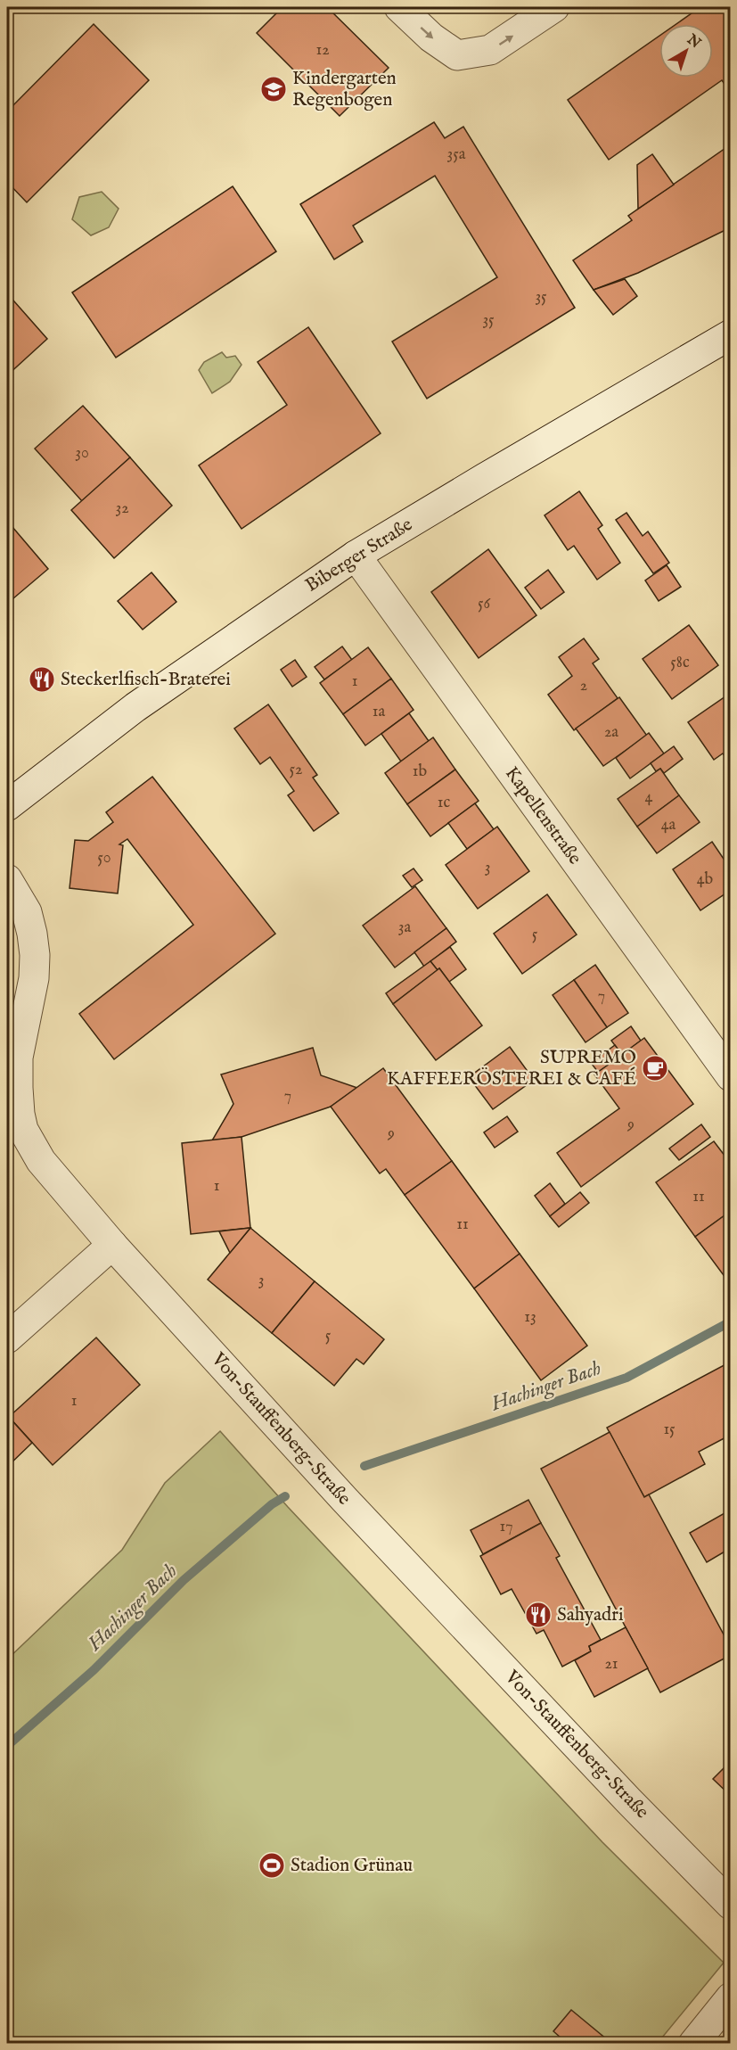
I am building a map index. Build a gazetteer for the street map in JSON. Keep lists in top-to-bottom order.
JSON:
{
  "streets": {
    "street": ["Biberger Straße", "Kapellenstraße", "Von-Stauffenberg-Straße"]
  },
  "crossings": [
    ["Biberger Straße", "Kapellenstraße"]
  ],
  "water": ["Hachinger Bach"],
  "places": {
    "school or university": ["Kindergarten Regenbogen"],
    "restaurant": ["Steckerlfisch-Braterei", "Sahyadri"],
    "cafe": ["SUPREMO KAFFEERÖSTEREI & CAFÉ"],
    "sports": ["Stadion Grünau"]
  },
  "house_numbers": [
    "12",
    "35a",
    "35",
    "35",
    "30",
    "32",
    "56",
    "58c",
    "1",
    "2",
    "1a",
    "2a",
    "52",
    "1b",
    "4",
    "1c",
    "4a",
    "50",
    "3",
    "4b",
    "3a",
    "5",
    "7",
    "7",
    "9",
    "9",
    "1",
    "11",
    "11",
    "3",
    "13",
    "5",
    "1",
    "15",
    "17",
    "21"
  ],
  "north": "top right"
}
